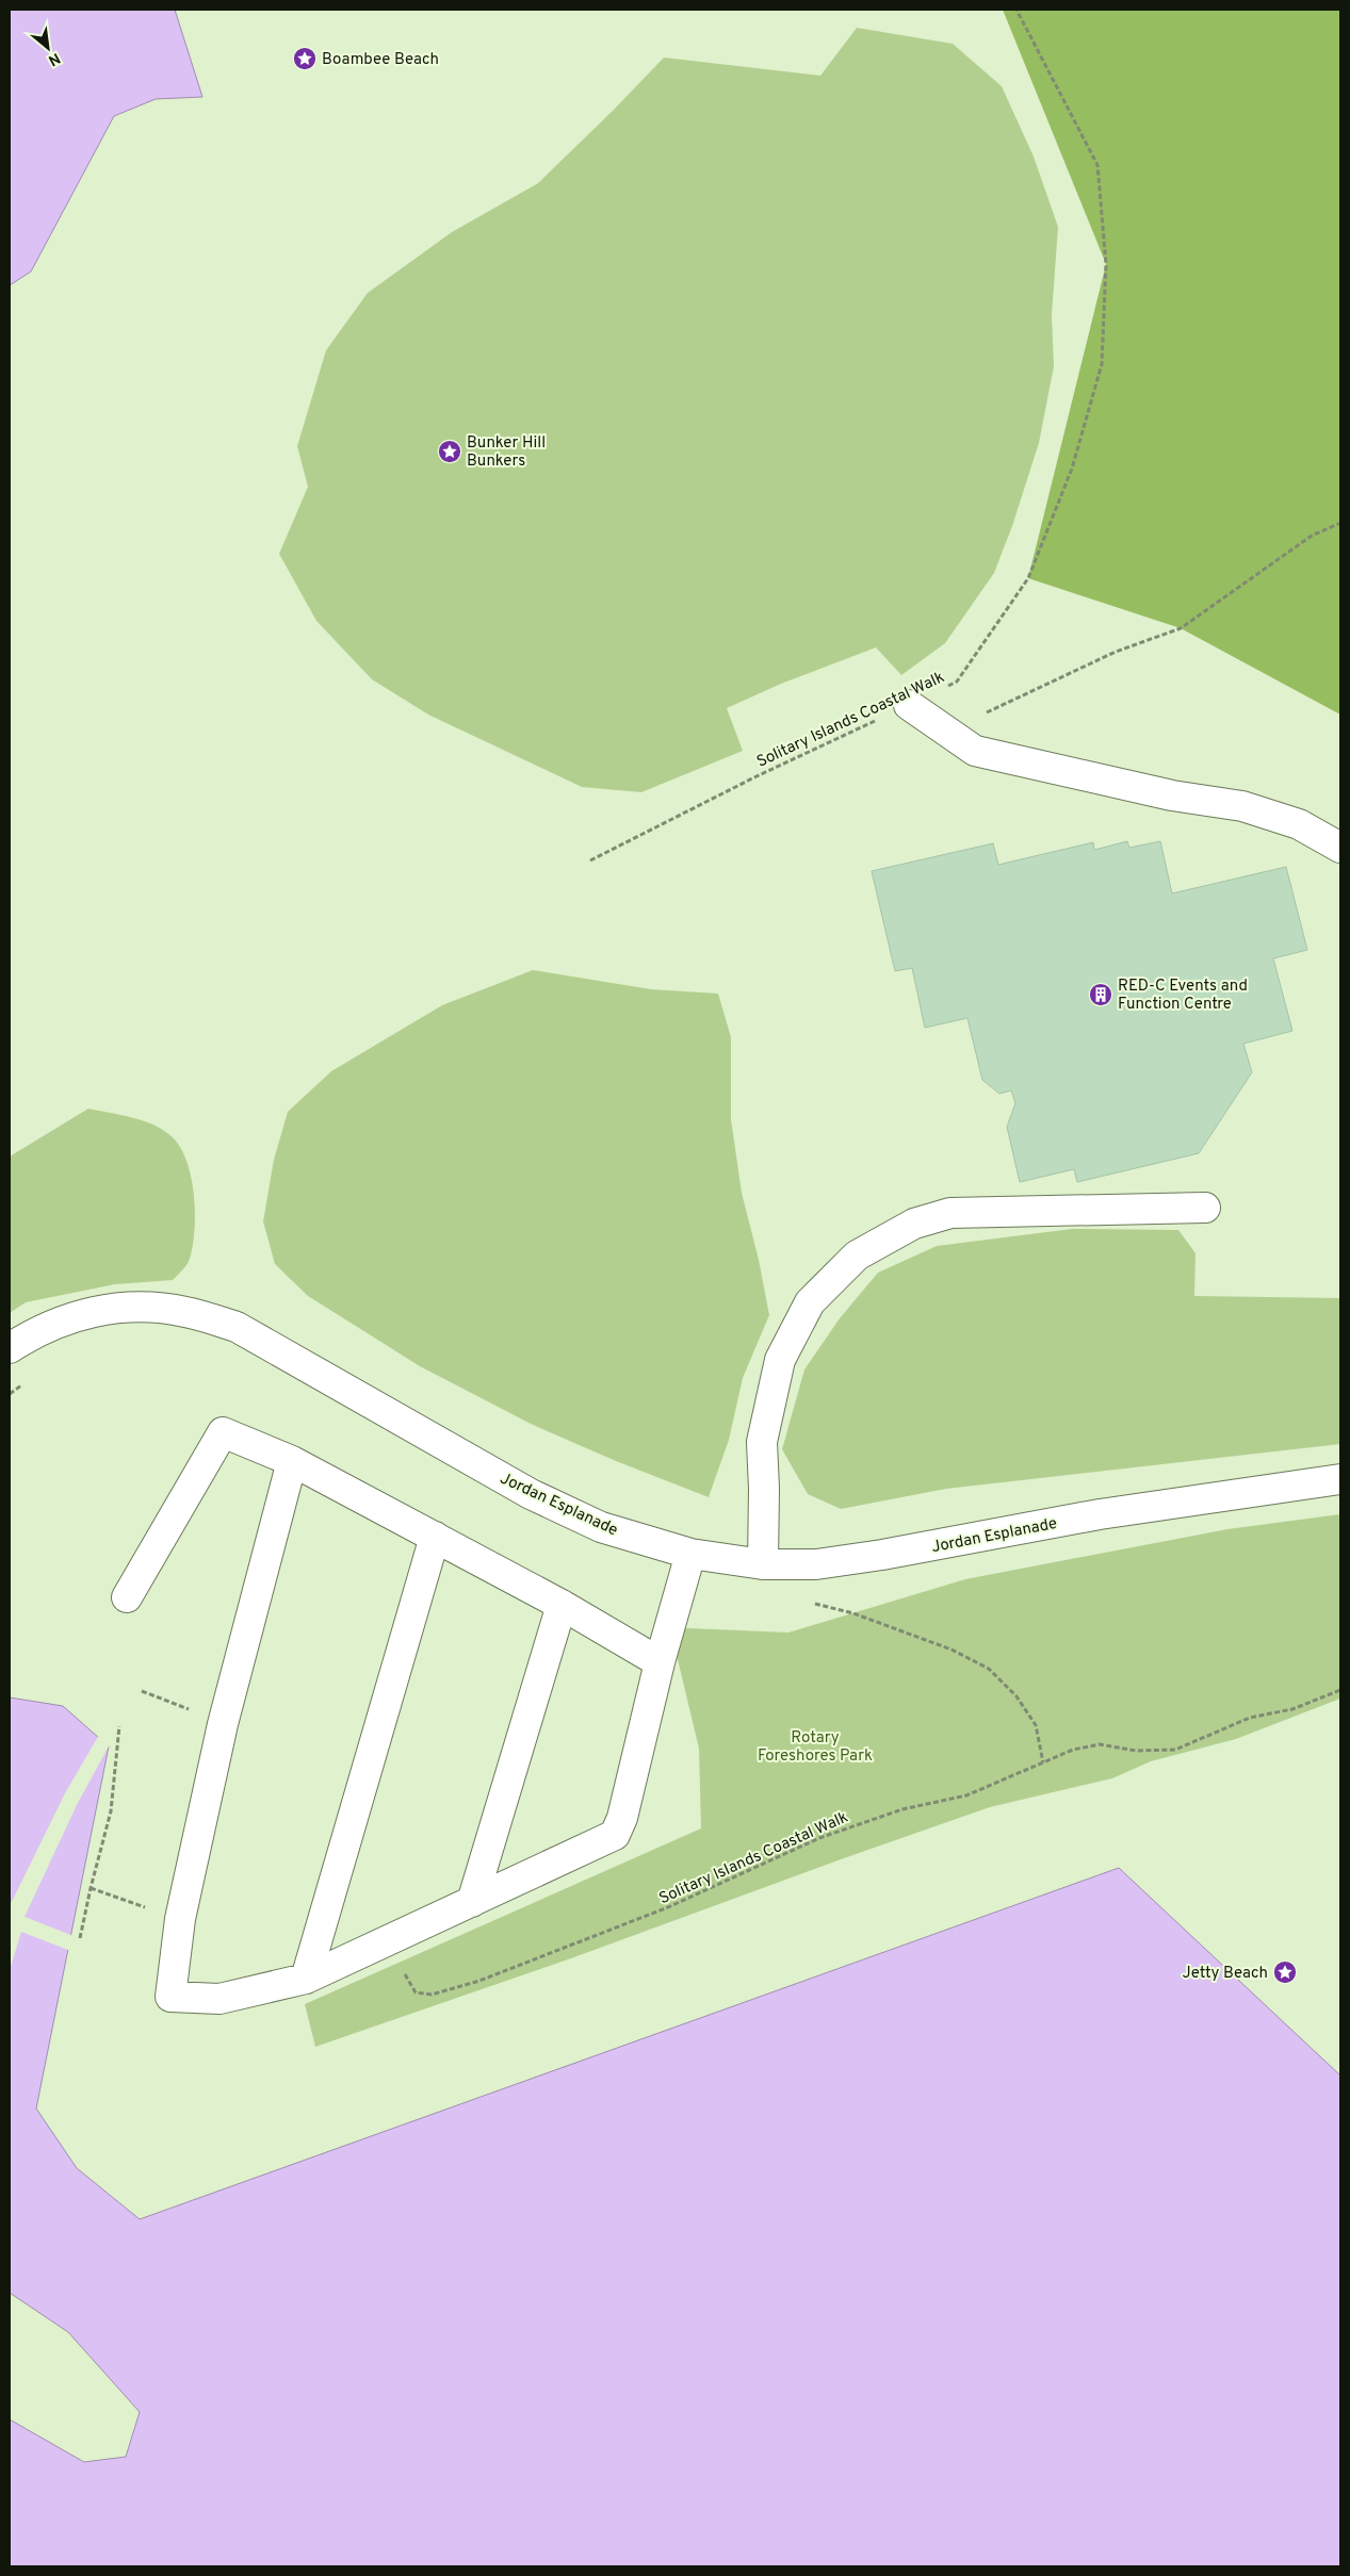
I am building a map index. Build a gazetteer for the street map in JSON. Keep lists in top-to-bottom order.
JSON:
{
  "streets": {
    "street": ["Jordan Esplanade"],
    "path": ["Solitary Islands Coastal Walk"]
  },
  "parks": ["Rotary Foreshores Park"],
  "places": {
    "place": ["Boambee Beach", "Bunker Hill Bunkers", "Jetty Beach"],
    "building": ["RED-C Events and Function Centre"]
  },
  "north": "bottom right"
}
